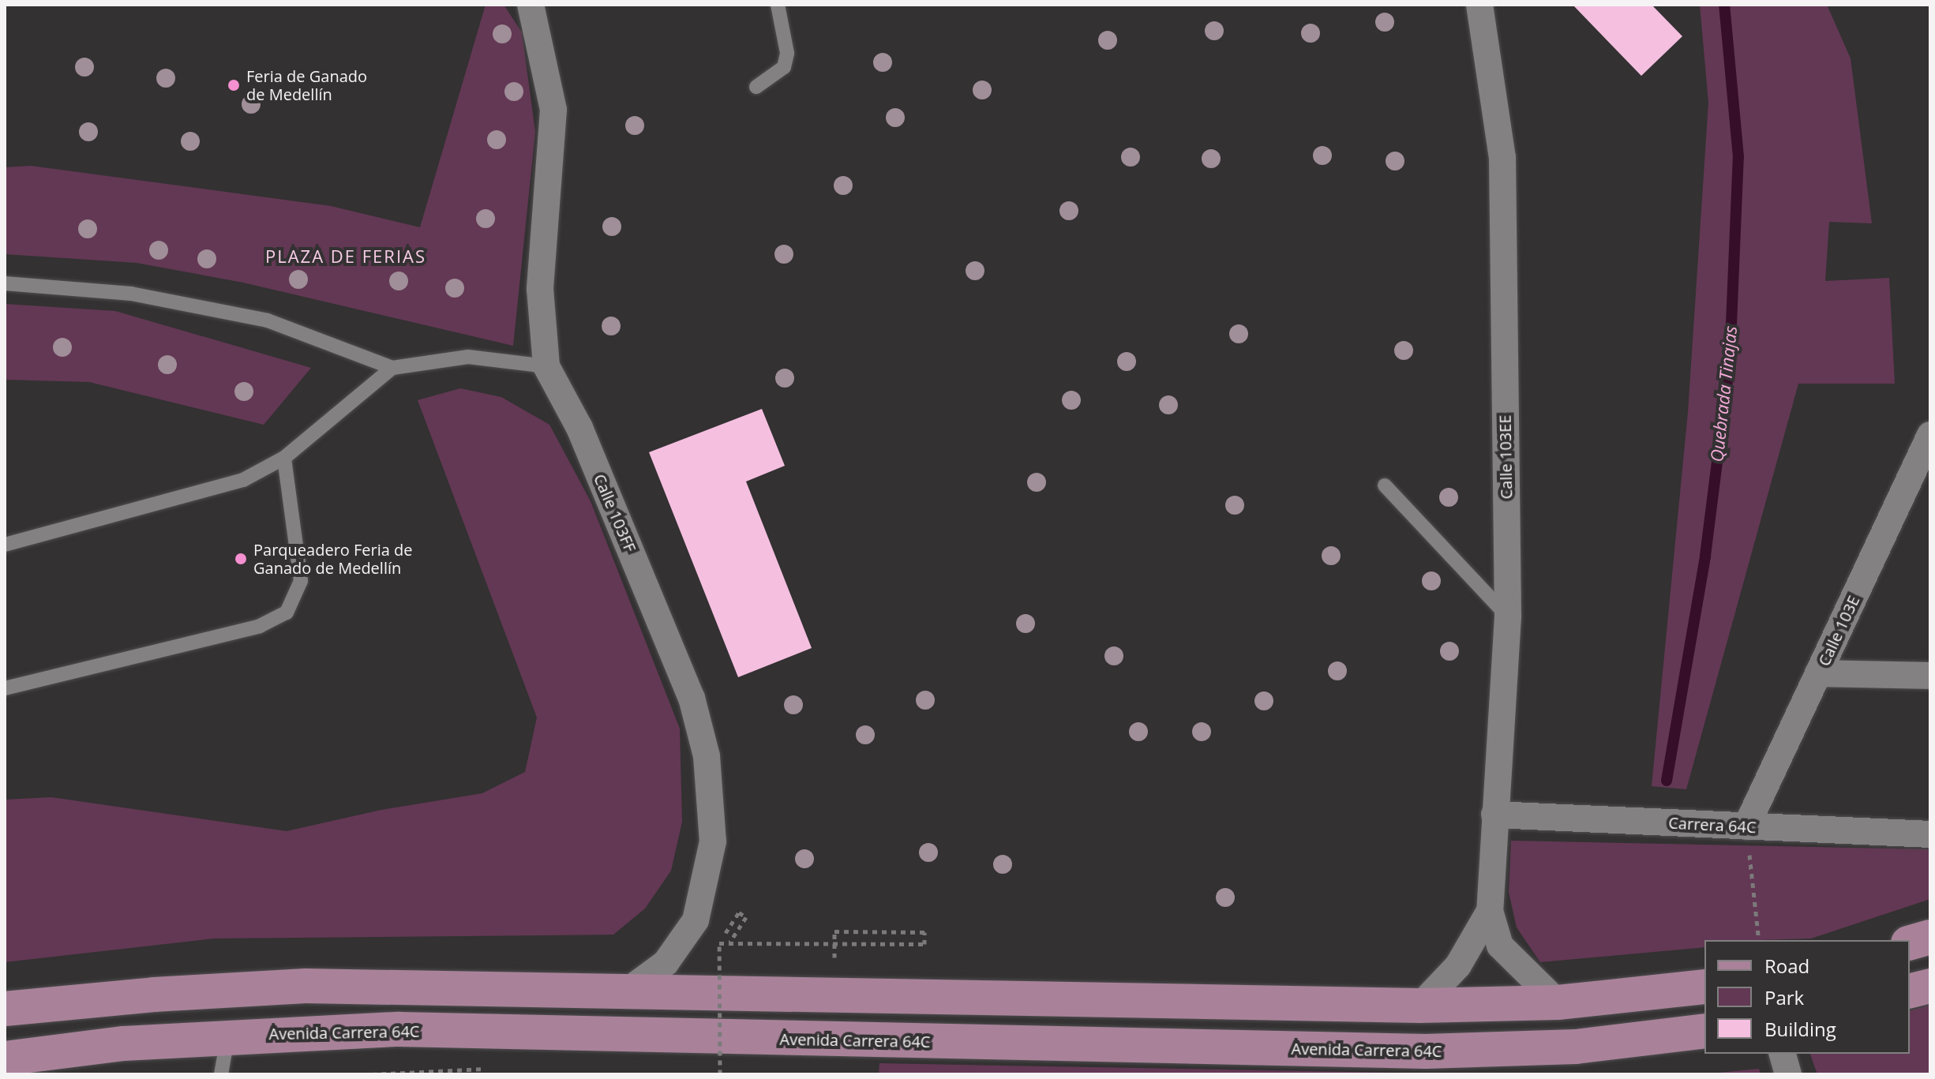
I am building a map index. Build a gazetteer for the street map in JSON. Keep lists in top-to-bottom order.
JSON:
{
  "streets": {
    "main road": ["Avenida Carrera 64C"],
    "street": [
      "Calle 103EE",
      "Calle 103FF",
      "Calle 103E",
      "Carrera 64C"
    ]
  },
  "crossings": [
    ["Calle 103EE", "Carrera 64C"],
    ["Calle 103E", "Carrera 64C"]
  ],
  "districts": ["PLAZA DE FERIAS"],
  "water": ["Quebrada Tinajas"],
  "places": ["Feria de Ganado de Medellín", "Parqueadero Feria de Ganado de Medellín"],
  "legend": ["Road", "Park", "Building"]
}
